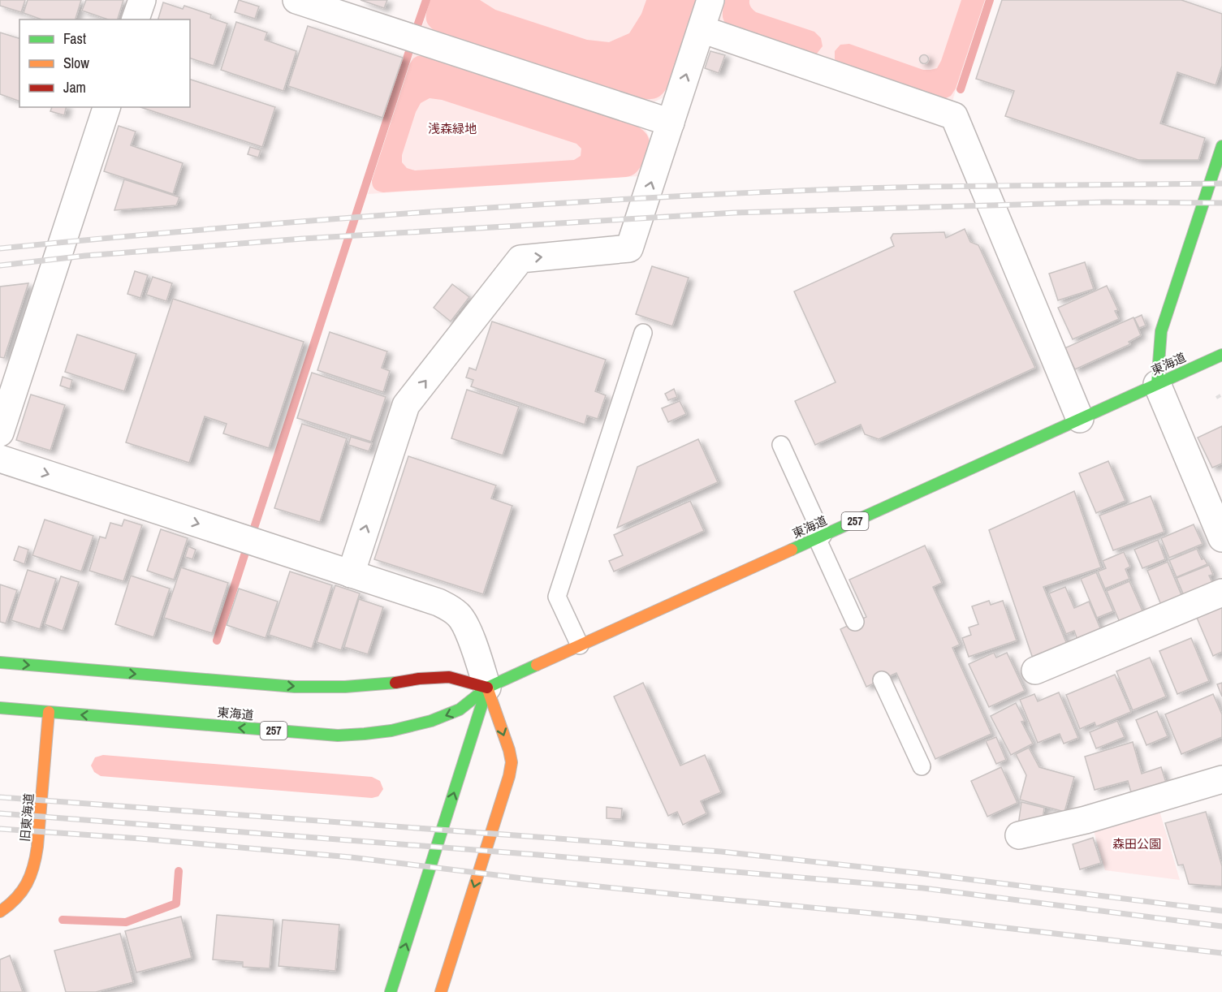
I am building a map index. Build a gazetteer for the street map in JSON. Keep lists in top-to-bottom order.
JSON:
{
  "streets": {
    "main road": ["東海道", "257", "旧東海道"]
  },
  "crossings": [
    ["東海道", "旧東海道"]
  ],
  "parks": ["浅森緑地", "森田公園"],
  "legend": ["Fast", "Slow", "Jam"]
}
